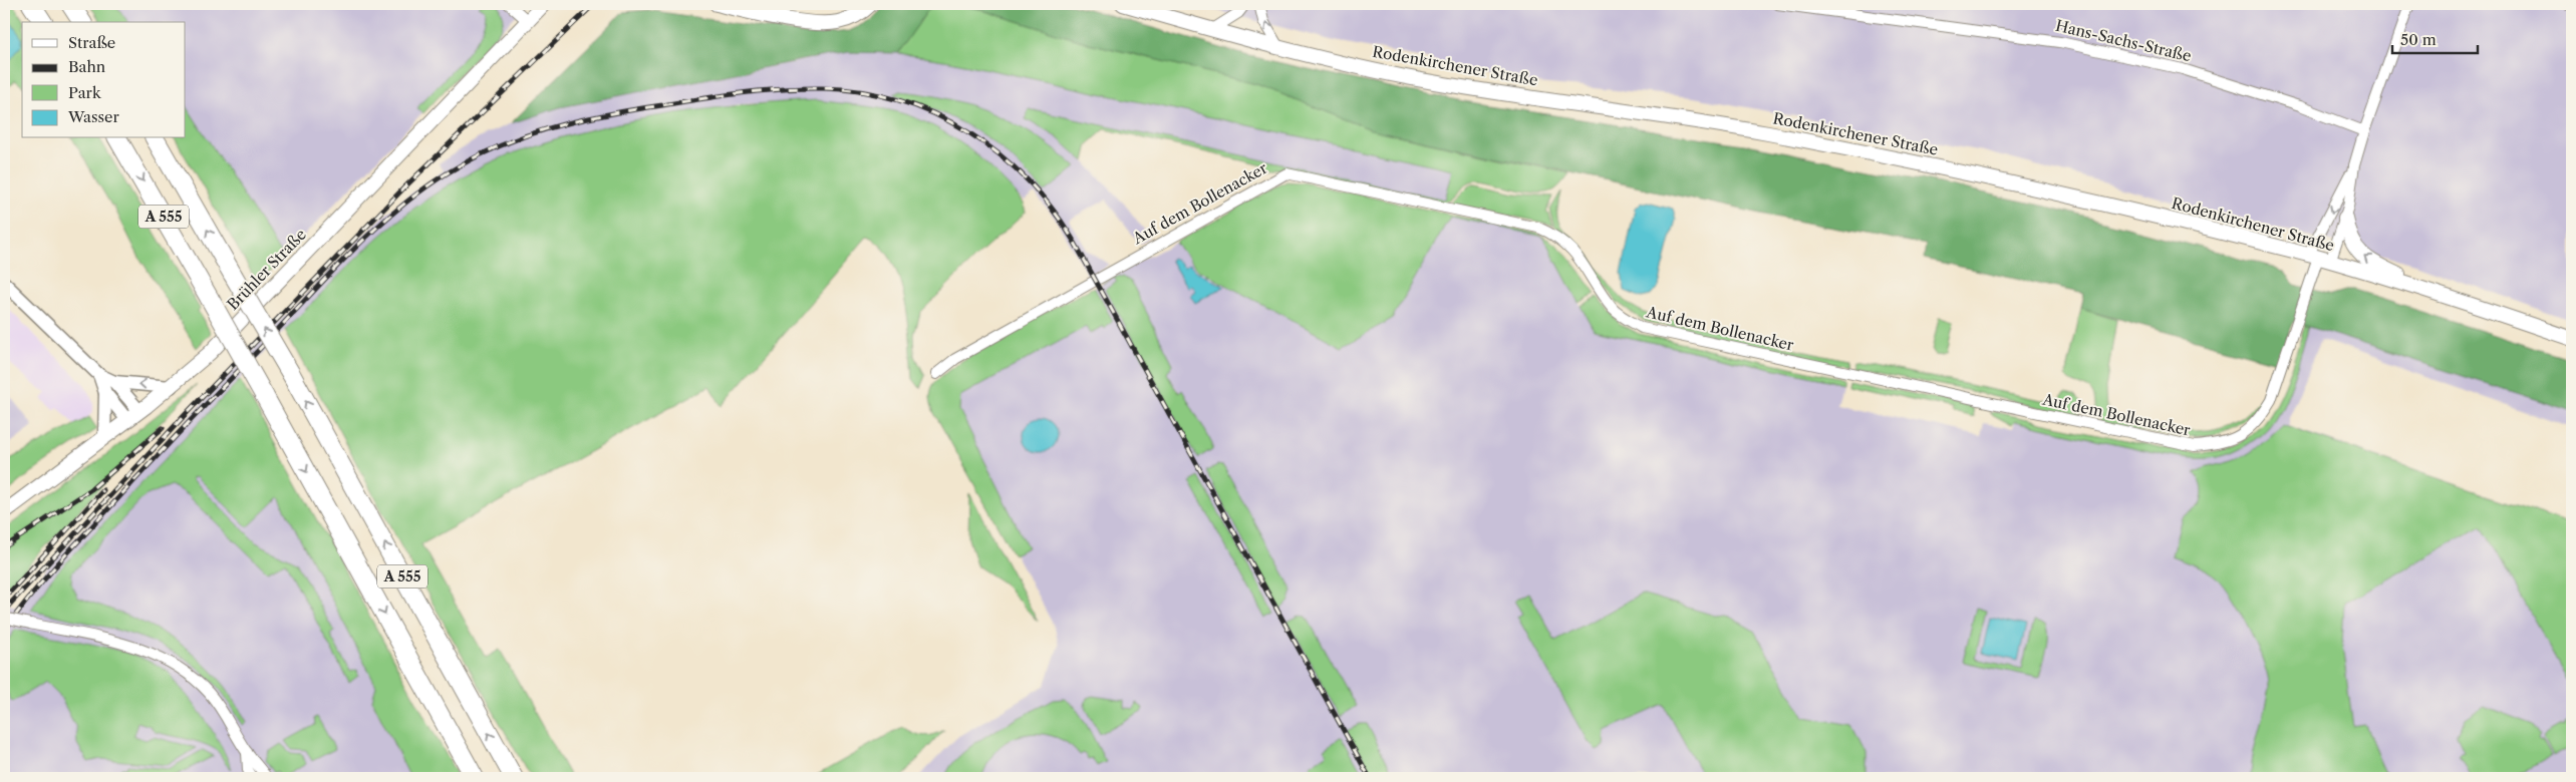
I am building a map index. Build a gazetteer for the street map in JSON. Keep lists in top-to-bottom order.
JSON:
{
  "streets": {
    "highway": ["A 555"],
    "main road": ["Rodenkirchener Straße", "Brühler Straße"],
    "street": ["Hans-Sachs-Straße", "Auf dem Bollenacker"]
  },
  "crossings": [
    ["Rodenkirchener Straße", "Auf dem Bollenacker"]
  ],
  "legend": [
    "Straße",
    "Bahn",
    "Park",
    "Wasser"
  ],
  "scale_bar": "50 m"
}
